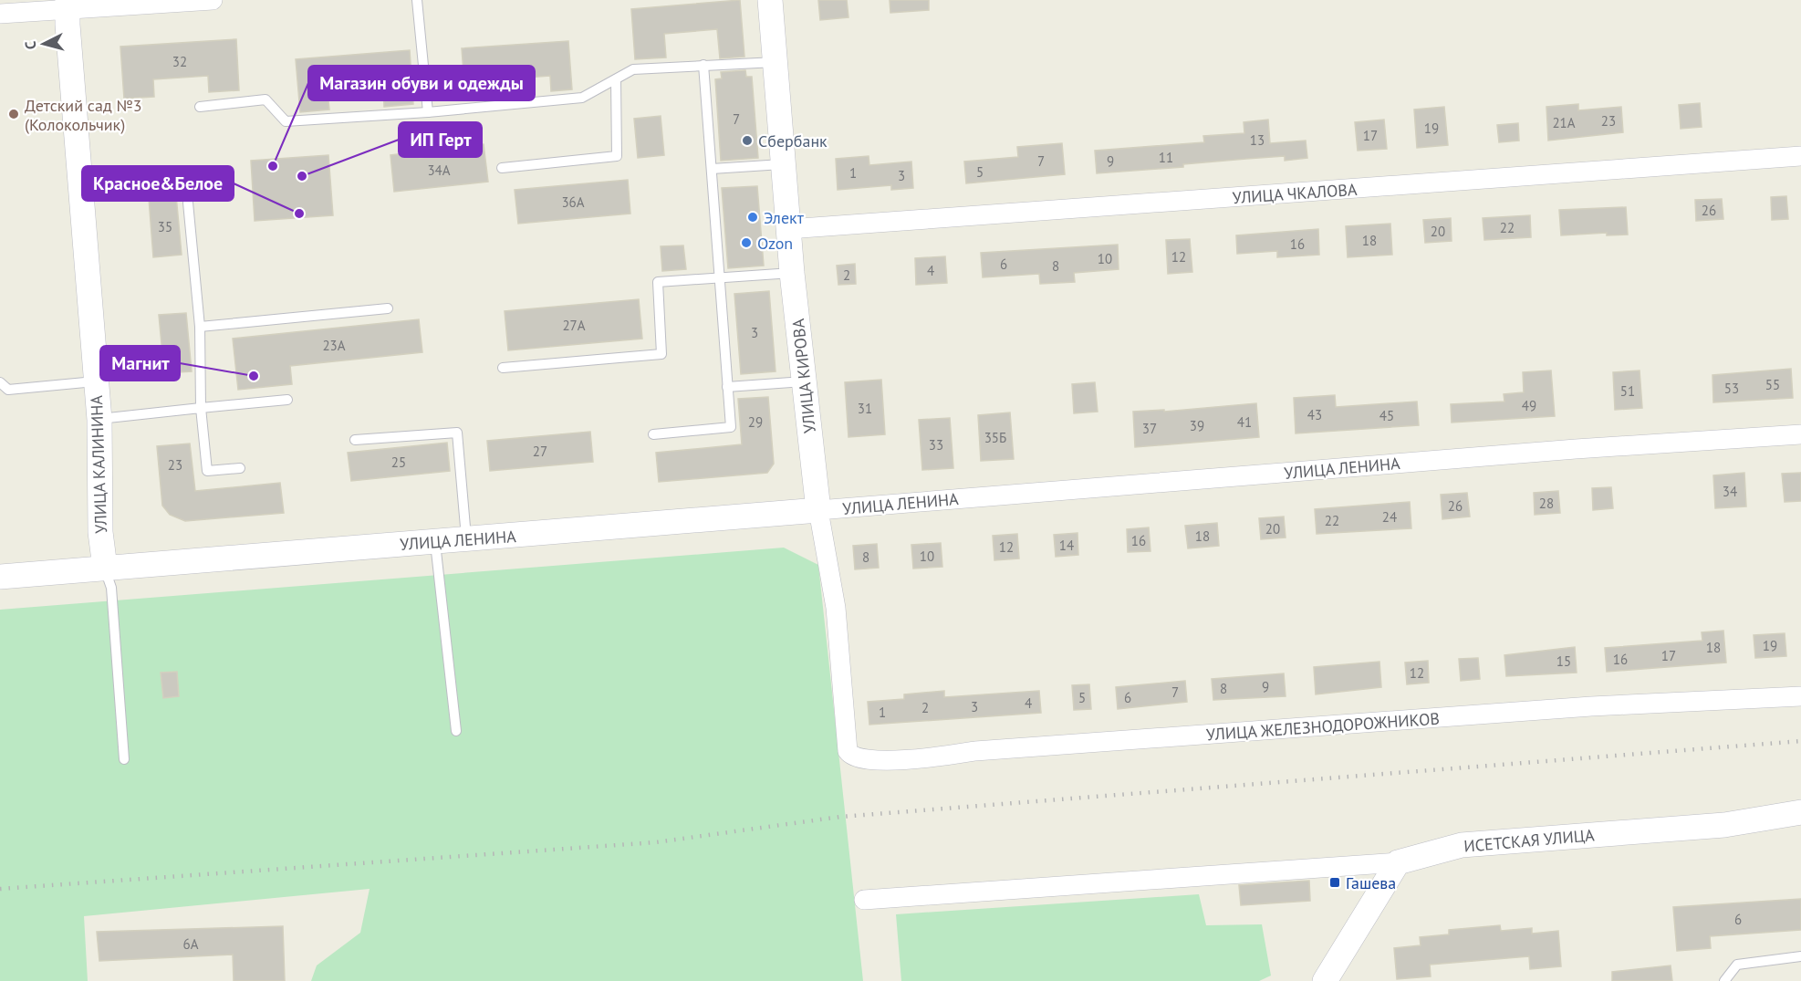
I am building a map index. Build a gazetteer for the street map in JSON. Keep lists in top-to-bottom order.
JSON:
{
  "streets": {
    "street": [
      "УЛИЦА ЧКАЛОВА",
      "УЛИЦА КИРОВА",
      "УЛИЦА КАЛИНИНА",
      "УЛИЦА ЛЕНИНА",
      "УЛИЦА ЖЕЛЕЗНОДОРОЖНИКОВ",
      "ИСЕТСКАЯ УЛИЦА"
    ]
  },
  "crossings": [
    ["УЛИЦА ЧКАЛОВА", "УЛИЦА КИРОВА"],
    ["УЛИЦА КИРОВА", "УЛИЦА ЛЕНИНА"],
    ["УЛИЦА КИРОВА", "УЛИЦА ЖЕЛЕЗНОДОРОЖНИКОВ"],
    ["УЛИЦА КАЛИНИНА", "УЛИЦА ЛЕНИНА"]
  ],
  "places": {
    "other": [
      "Детский сад №3 (Колокольчик)",
      "Сбербанк",
      "Магазин обуви и одежды",
      "ИП Герт",
      "Красное&Белое",
      "Элект",
      "Ozon",
      "Магнит"
    ],
    "transit": ["Гашева"]
  },
  "house_numbers": [
    "32",
    "7",
    "23",
    "21А",
    "19",
    "17",
    "13",
    "11",
    "7",
    "9",
    "34А",
    "5",
    "1",
    "3",
    "36А",
    "26",
    "35",
    "22",
    "20",
    "18",
    "16",
    "12",
    "10",
    "6",
    "8",
    "4",
    "2",
    "27А",
    "3",
    "23А",
    "55",
    "53",
    "51",
    "49",
    "31",
    "43",
    "45",
    "29",
    "41",
    "39",
    "37",
    "35Б",
    "33",
    "27",
    "25",
    "23",
    "34",
    "28",
    "26",
    "24",
    "22",
    "20",
    "18",
    "16",
    "14",
    "12",
    "10",
    "8",
    "19",
    "18",
    "17",
    "16",
    "15",
    "12",
    "9",
    "8",
    "7",
    "5",
    "6",
    "4",
    "3",
    "2",
    "1",
    "6",
    "6А"
  ],
  "north": "left"
}
